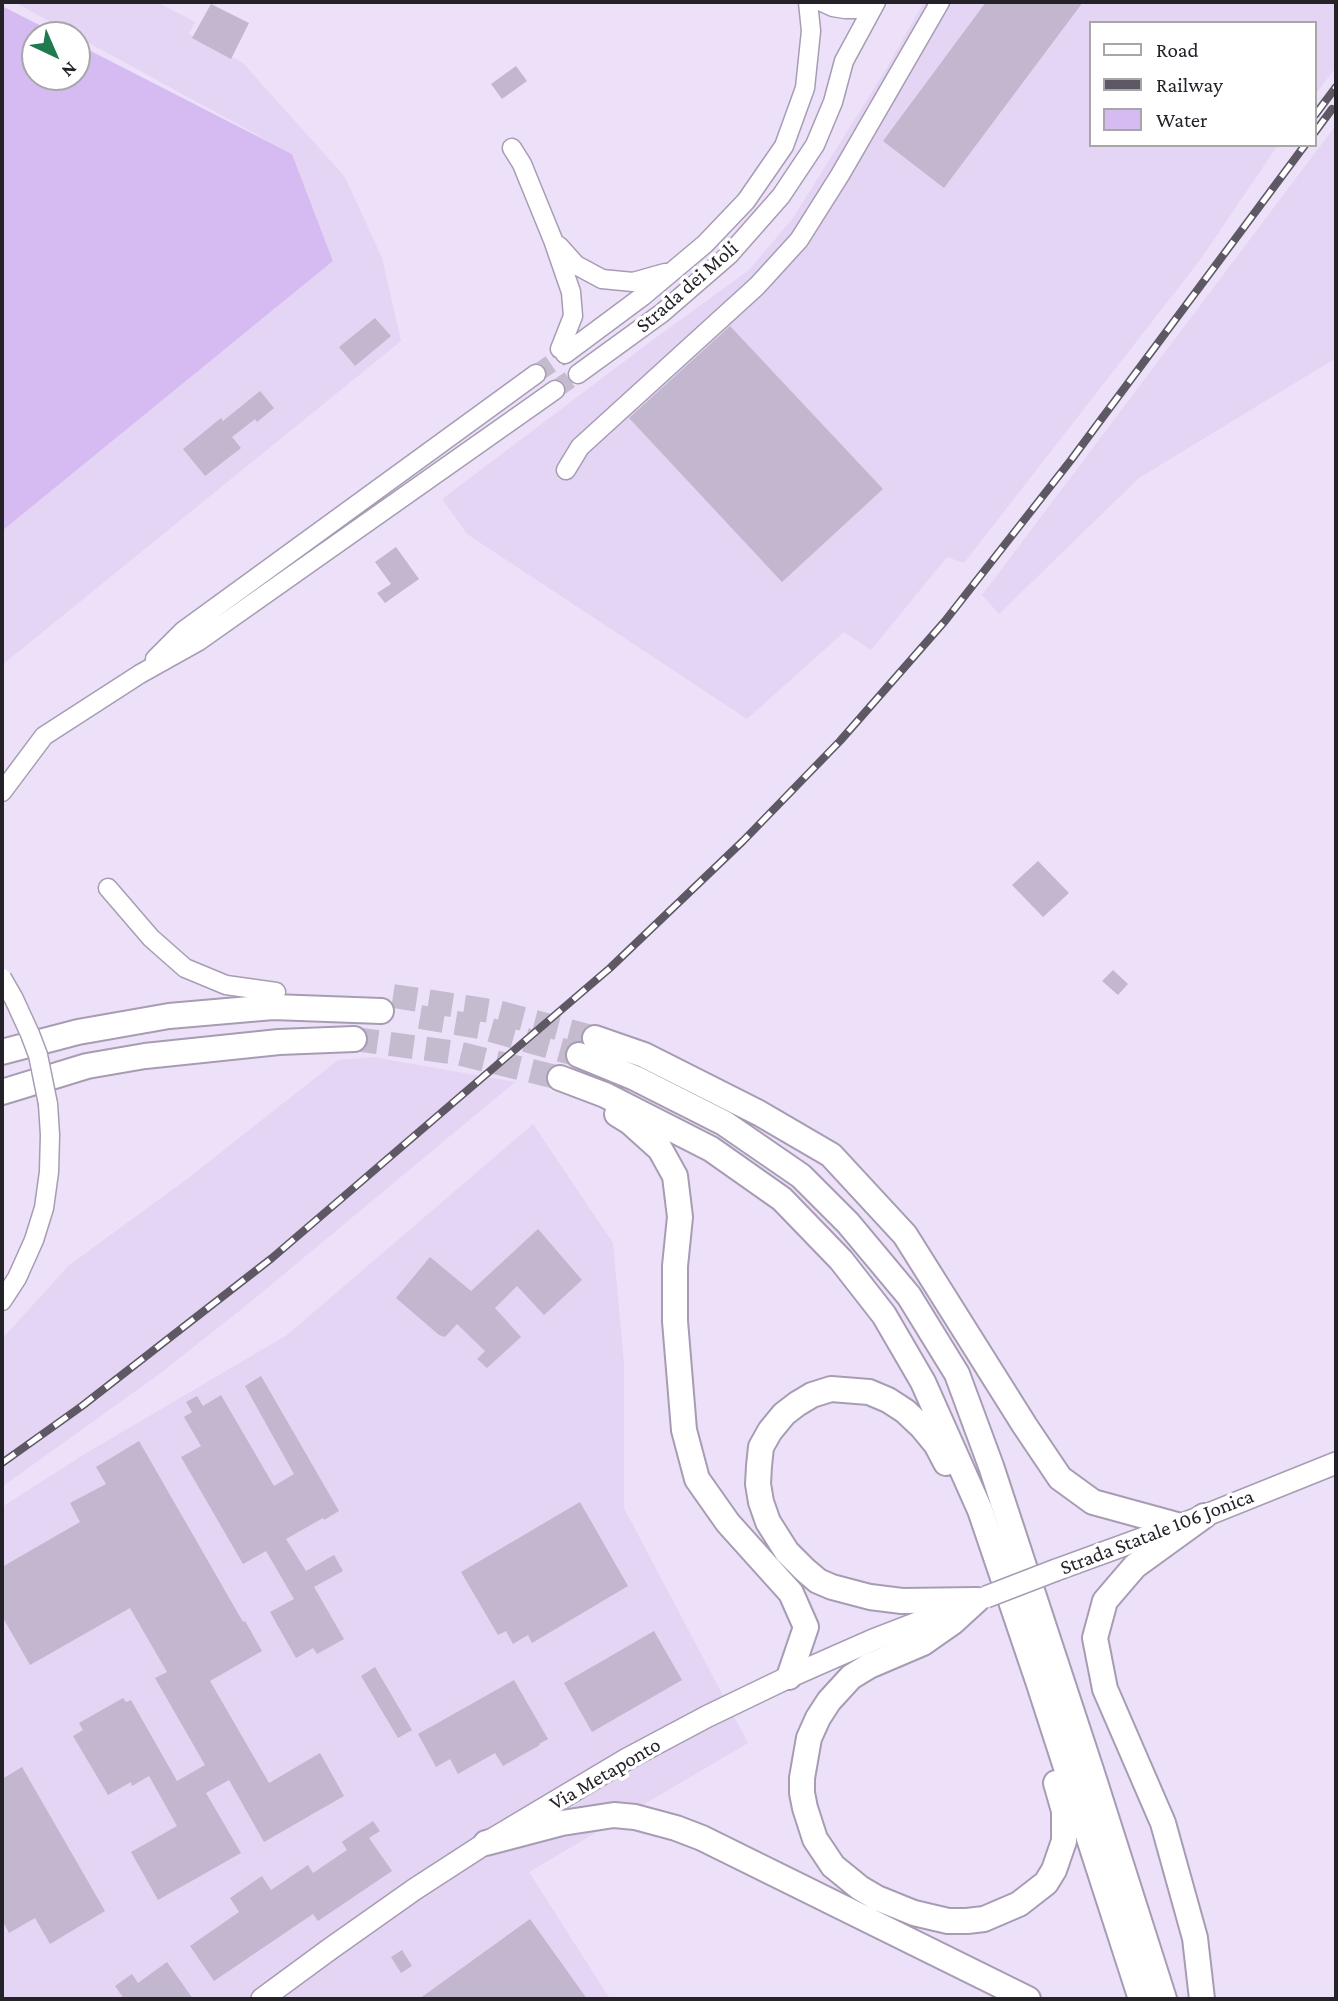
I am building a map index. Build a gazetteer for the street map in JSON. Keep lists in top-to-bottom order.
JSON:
{
  "streets": {
    "main road": ["Strada Statale 106 Jonica", "Via Metaponto"],
    "lane": ["Strada dei Moli"]
  },
  "crossings": [
    ["Strada Statale 106 Jonica", "Via Metaponto"]
  ],
  "legend": ["Road", "Railway", "Water"],
  "north": "bottom right"
}
